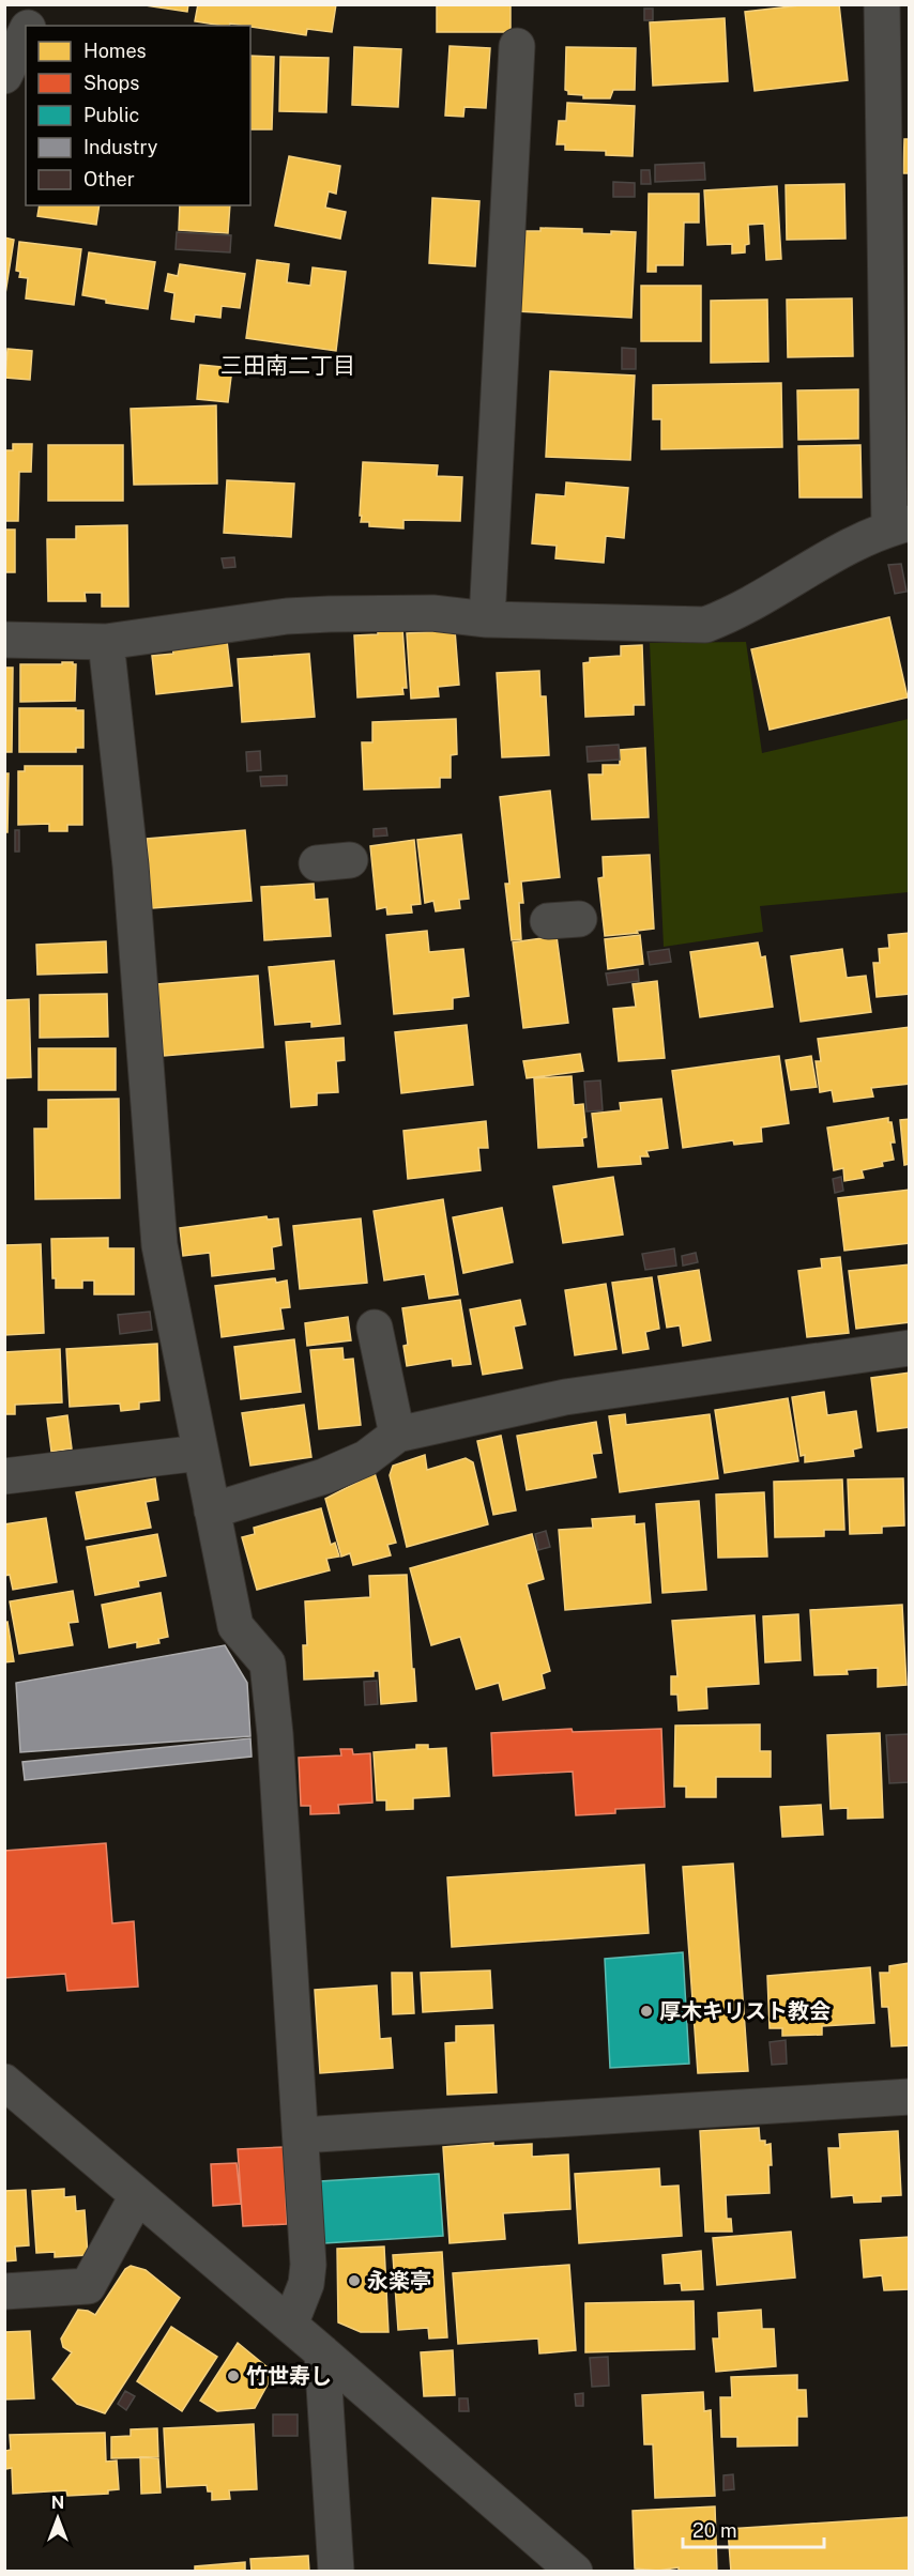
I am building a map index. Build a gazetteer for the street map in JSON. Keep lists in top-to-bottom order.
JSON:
{
  "districts": ["三田南二丁目"],
  "places": ["厚木キリスト教会", "永楽亭", "竹世寿し"],
  "legend": [
    "Homes",
    "Shops",
    "Public",
    "Industry",
    "Other"
  ],
  "scale_bar": "20 m",
  "north": "top"
}
